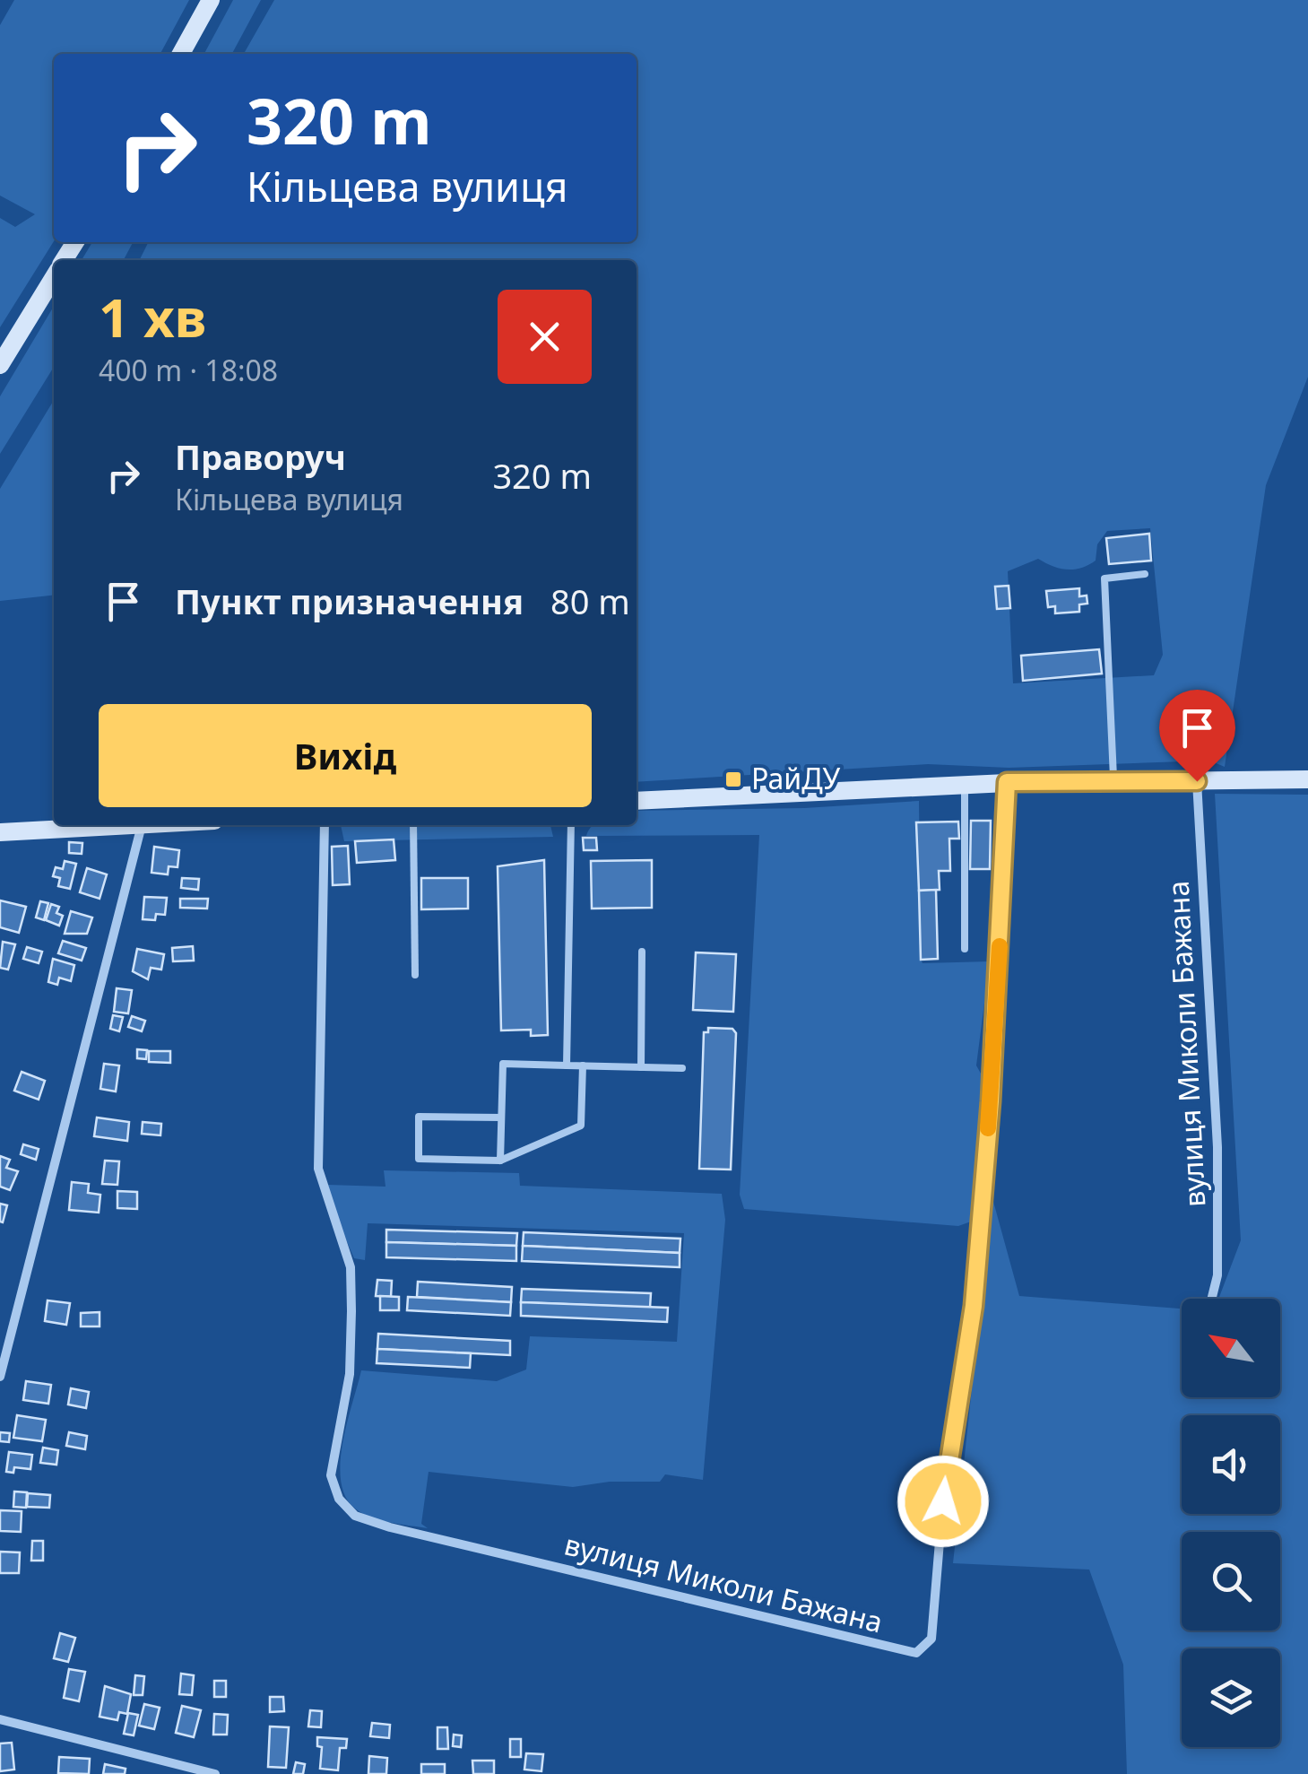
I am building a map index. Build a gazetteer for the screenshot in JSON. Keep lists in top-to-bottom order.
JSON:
{
  "streets": {
    "street": ["вулиця Миколи Бажана"]
  },
  "places": {
    "transit": ["РайДУ"]
  },
  "north": "top left",
  "page": {
    "turn": ["320 m", "Кільцева вулиця"],
    "heading": ["1 хв", "400 m · 18:08"],
    "list": [
      {
        "name": "Праворуч",
        "note": "Кільцева вулиця",
        "value": "320 m"
      },
      {
        "name": "Пункт призначення",
        "value": "80 m"
      }
    ],
    "buttons": "Вихід"
  }
}
